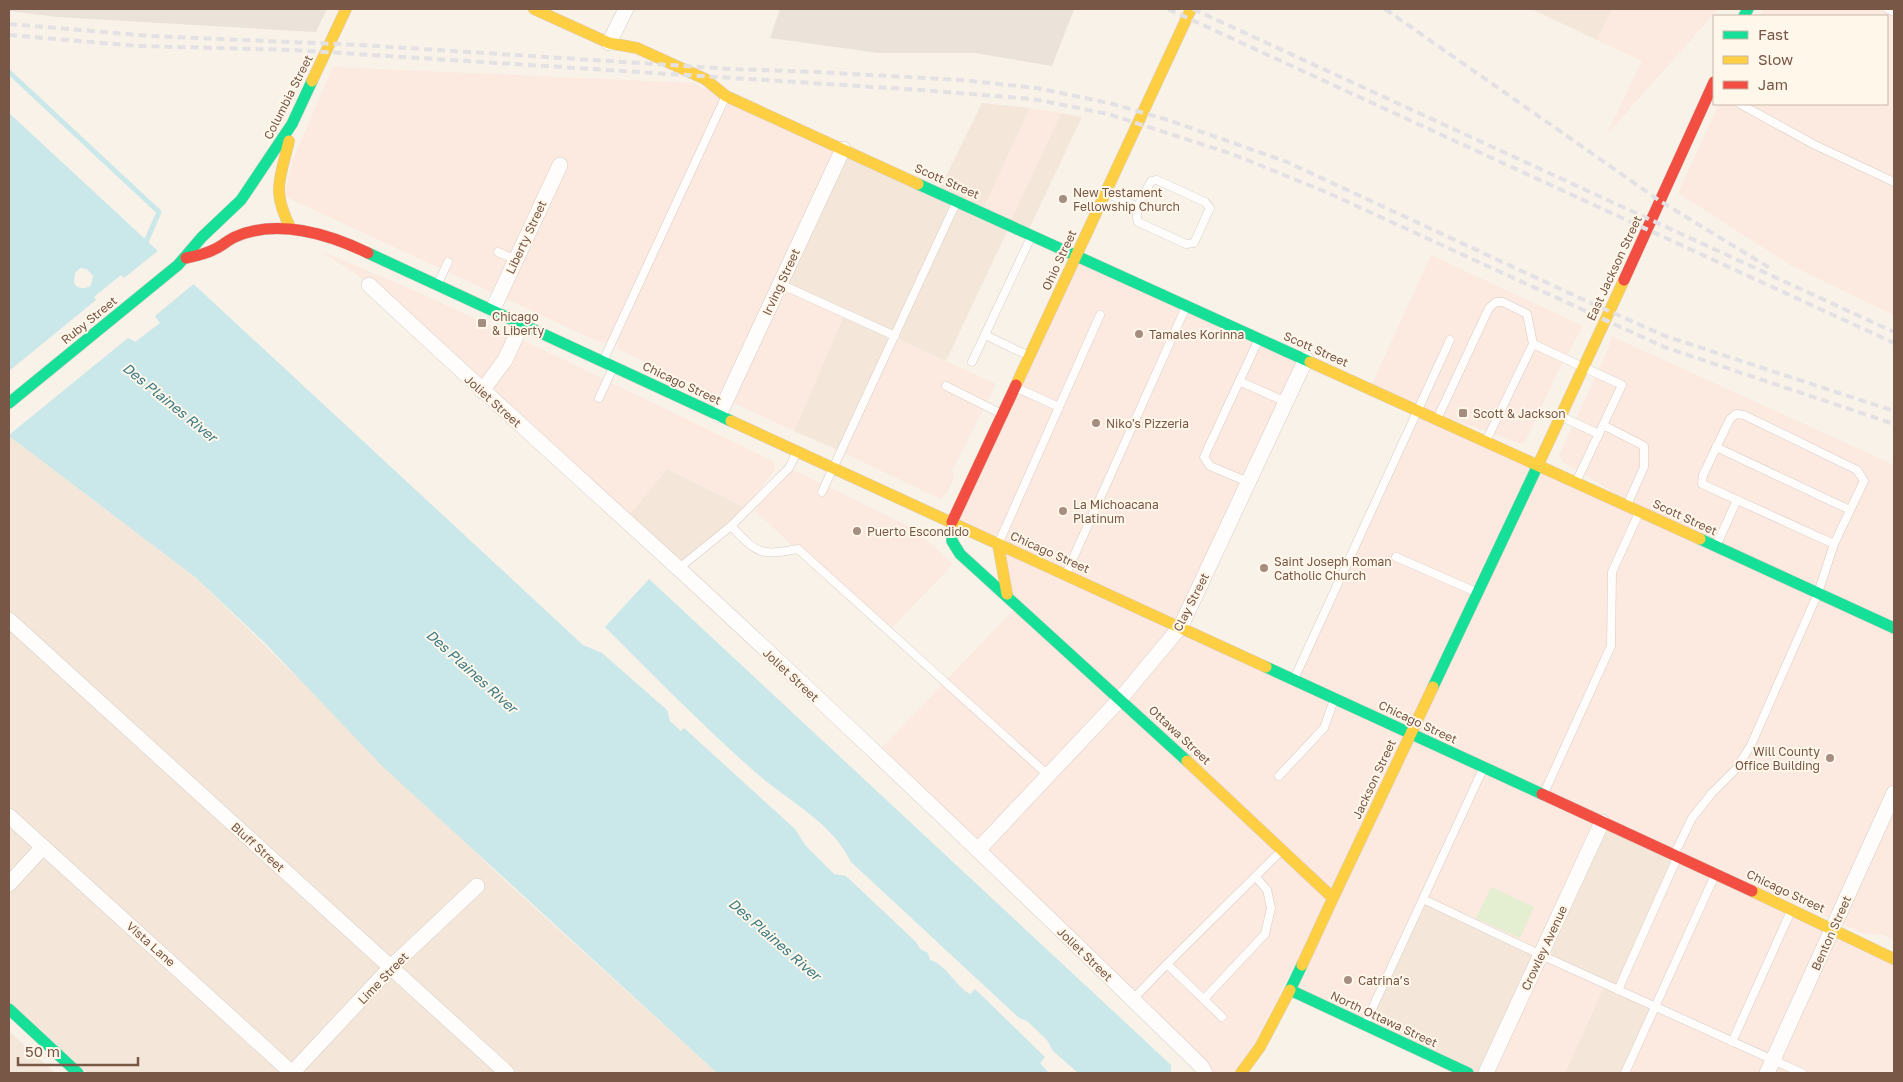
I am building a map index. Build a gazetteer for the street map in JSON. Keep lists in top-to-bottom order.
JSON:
{
  "streets": {
    "main road": [
      "Columbia Street",
      "Scott Street",
      "Ohio Street",
      "East Jackson Street",
      "Ruby Street",
      "Chicago Street",
      "Ottawa Street",
      "Jackson Street",
      "North Ottawa Street"
    ],
    "street": [
      "Liberty Street",
      "Irving Street",
      "Joliet Street",
      "Clay Street",
      "Bluff Street",
      "Benton Street",
      "Vista Lane",
      "Crowley Avenue",
      "Lime Street"
    ]
  },
  "crossings": [
    ["Columbia Street", "Ruby Street"],
    ["Columbia Street", "Chicago Street"],
    ["Scott Street", "Ohio Street"],
    ["Scott Street", "East Jackson Street"],
    ["Scott Street", "Irving Street"],
    ["Scott Street", "Clay Street"],
    ["Scott Street", "Jackson Street"],
    ["Liberty Street", "Chicago Street"],
    ["Ohio Street", "Chicago Street"],
    ["Ohio Street", "Ottawa Street"],
    ["East Jackson Street", "Jackson Street"],
    ["Irving Street", "Chicago Street"],
    ["Ruby Street", "Chicago Street"],
    ["Chicago Street", "Clay Street"],
    ["Chicago Street", "Ottawa Street"],
    ["Chicago Street", "Jackson Street"],
    ["Chicago Street", "Benton Street"],
    ["Chicago Street", "Crowley Avenue"],
    ["Joliet Street", "Clay Street"],
    ["Clay Street", "Ottawa Street"],
    ["Ottawa Street", "Jackson Street"],
    ["Jackson Street", "North Ottawa Street"],
    ["Bluff Street", "Lime Street"],
    ["Vista Lane", "Lime Street"]
  ],
  "water": ["Des Plaines River"],
  "places": {
    "other": [
      "New Testament Fellowship Church",
      "Tamales Korinna",
      "Niko's Pizzeria",
      "La Michoacana Platinum",
      "Puerto Escondido",
      "Saint Joseph Roman Catholic Church",
      "Will County Office Building",
      "Catrina’s"
    ],
    "transit": ["Chicago & Liberty", "Scott & Jackson"]
  },
  "legend": ["Fast", "Slow", "Jam"],
  "scale_bar": "50 m"
}
